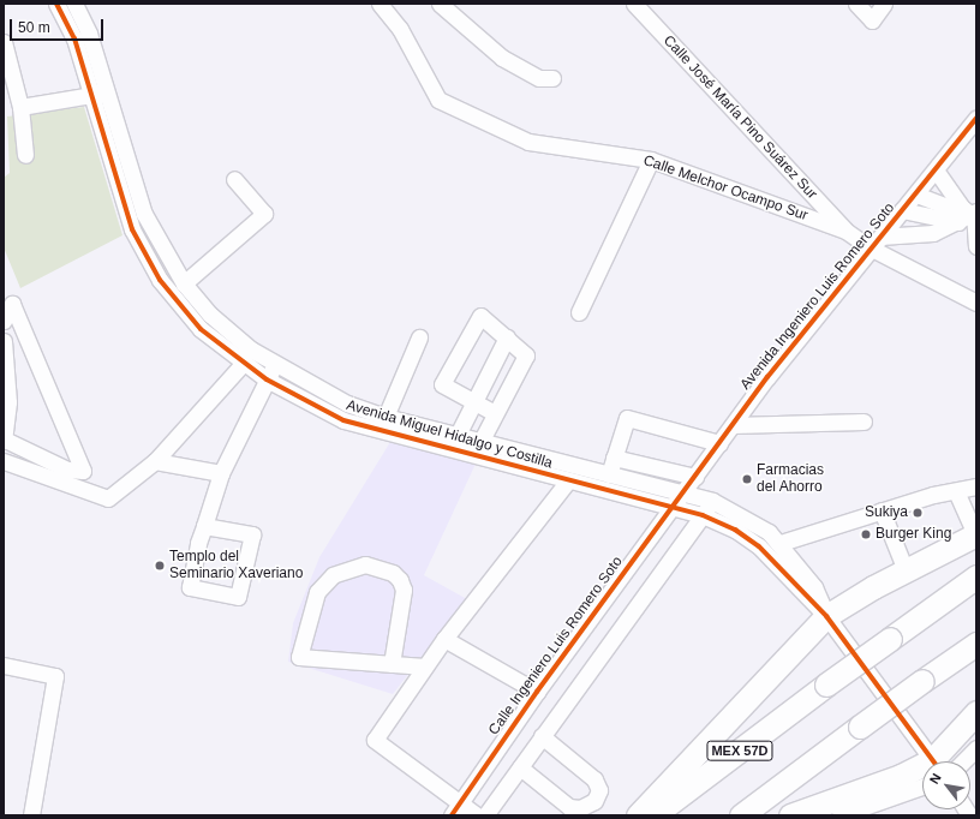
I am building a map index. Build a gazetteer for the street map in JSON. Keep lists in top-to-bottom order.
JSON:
{
  "streets": {
    "highway": ["MEX 57D"],
    "street": [
      "Calle José María Pino Suárez Sur",
      "Calle Melchor Ocampo Sur",
      "Avenida Ingeniero Luis Romero Soto",
      "Avenida Miguel Hidalgo y Costilla",
      "Calle Ingeniero Luis Romero Soto"
    ]
  },
  "crossings": [
    ["Calle José María Pino Suárez Sur", "Calle Melchor Ocampo Sur"],
    ["Calle José María Pino Suárez Sur", "Avenida Ingeniero Luis Romero Soto"],
    ["Avenida Ingeniero Luis Romero Soto", "Avenida Miguel Hidalgo y Costilla"],
    ["Avenida Ingeniero Luis Romero Soto", "Calle Ingeniero Luis Romero Soto"],
    ["Avenida Miguel Hidalgo y Costilla", "Calle Ingeniero Luis Romero Soto"]
  ],
  "places": [
    "Farmacias del Ahorro",
    "Sukiya",
    "Burger King",
    "Templo del Seminario Xaveriano"
  ],
  "scale_bar": "50 m",
  "north": "top left"
}
